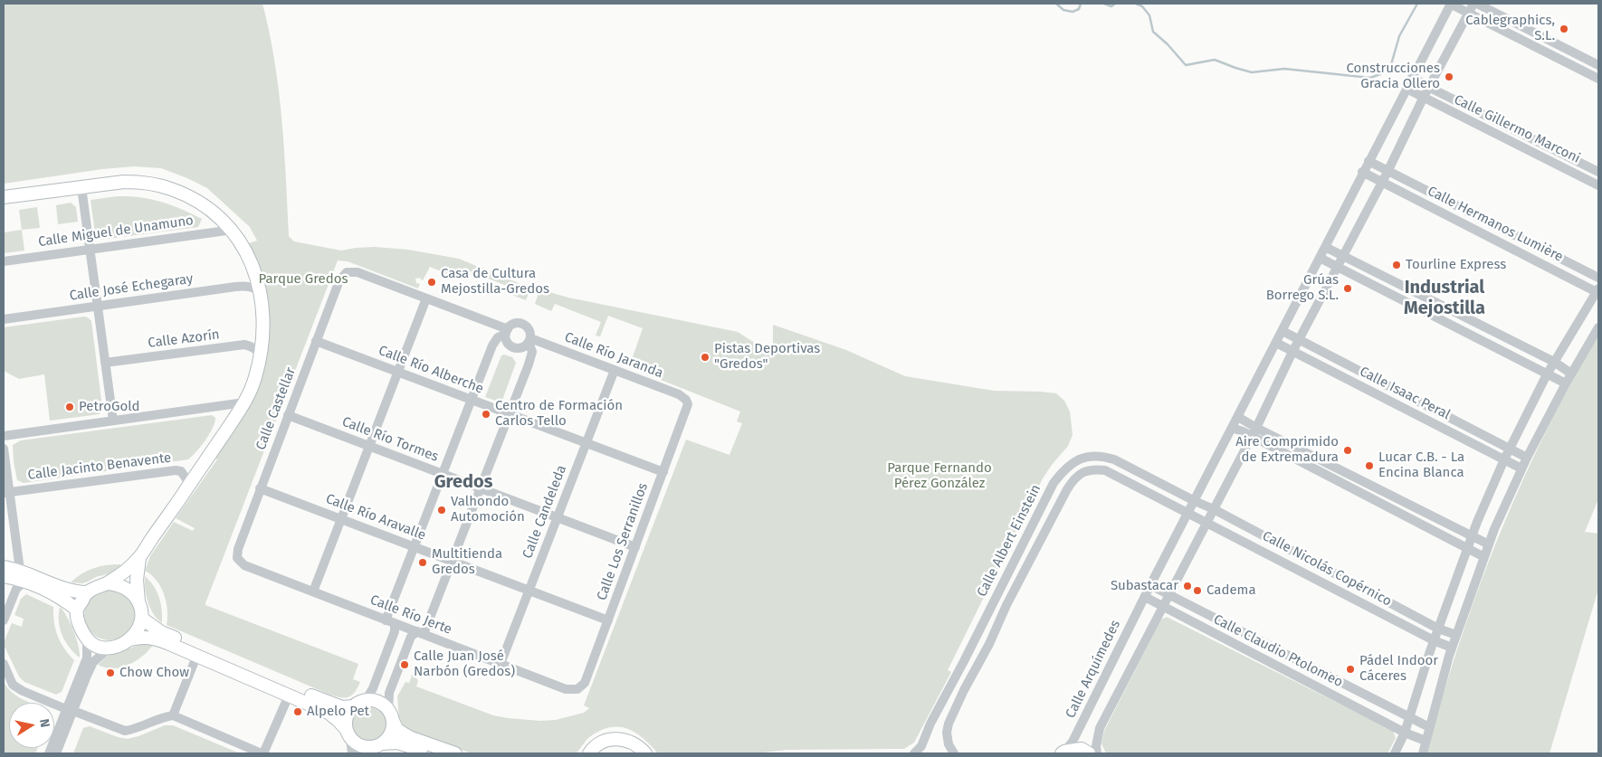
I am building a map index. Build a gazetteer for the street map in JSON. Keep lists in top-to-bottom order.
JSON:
{
  "streets": {
    "street": [
      "Calle Gillermo Marconi",
      "Calle Hermanos Lumière",
      "Calle Miguel de Unamuno",
      "Calle José Echegaray",
      "Calle Azorín",
      "Calle Río Jaranda",
      "Calle Río Alberche",
      "Calle Isaac Peral",
      "Calle Castellar",
      "Calle Río Tormes",
      "Calle Jacinto Benavente",
      "Calle Candeleda",
      "Calle Río Aravalle",
      "Calle Albert Einstein",
      "Calle Los Serranillos",
      "Calle Nicolás Copérnico",
      "Calle Río Jerte",
      "Calle Claudio Ptolomeo",
      "Calle Arquímedes"
    ]
  },
  "crossings": [
    ["Calle Río Jaranda", "Calle Candeleda"],
    ["Calle Río Jaranda", "Calle Los Serranillos"],
    ["Calle Río Alberche", "Calle Castellar"],
    ["Calle Río Alberche", "Calle Candeleda"],
    ["Calle Río Alberche", "Calle Los Serranillos"],
    ["Calle Castellar", "Calle Río Tormes"],
    ["Calle Castellar", "Calle Río Aravalle"],
    ["Calle Castellar", "Calle Río Jerte"],
    ["Calle Río Tormes", "Calle Candeleda"],
    ["Calle Río Tormes", "Calle Los Serranillos"],
    ["Calle Candeleda", "Calle Río Aravalle"],
    ["Calle Candeleda", "Calle Río Jerte"],
    ["Calle Río Aravalle", "Calle Los Serranillos"],
    ["Calle Albert Einstein", "Calle Arquímedes"],
    ["Calle Los Serranillos", "Calle Río Jerte"]
  ],
  "districts": ["Industrial Mejostilla", "Gredos"],
  "parks": ["Parque Gredos", "Parque Fernando Pérez González"],
  "places": [
    "Cablegraphics, S.L.",
    "Construcciones Gracia Ollero",
    "Tourline Express",
    "Casa de Cultura Mejostilla-Gredos",
    "Grúas Borrego S.L.",
    "Pistas Deportivas \"Gredos\"",
    "PetroGold",
    "Centro de Formación Carlos Tello",
    "Aire Comprimido de Extremadura",
    "Lucar C.B. - La Encina Blanca",
    "Valhondo Automoción",
    "Multitienda Gredos",
    "Subastacar",
    "Cadema",
    "Calle Juan José Narbón (Gredos)",
    "Pádel Indoor Cáceres",
    "Chow Chow",
    "Alpelo Pet"
  ],
  "north": "right"
}
